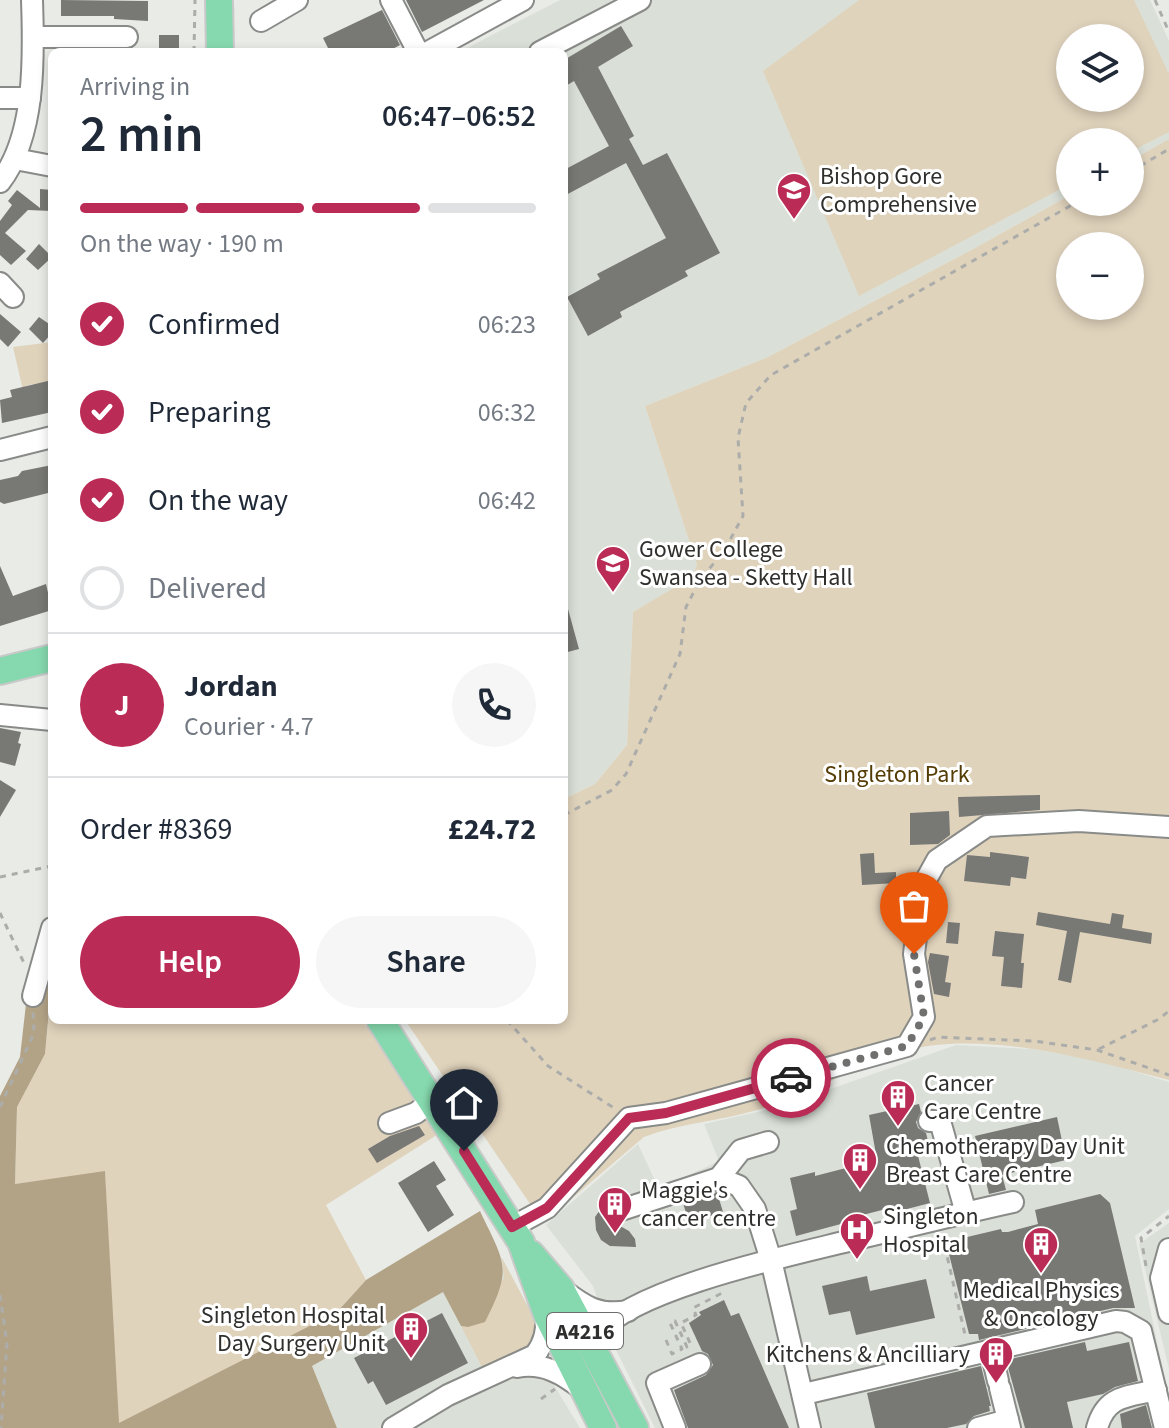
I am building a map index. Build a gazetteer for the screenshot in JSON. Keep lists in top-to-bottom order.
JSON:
{
  "streets": {
    "main road": ["A4216"]
  },
  "parks": ["Singleton Park"],
  "places": {
    "school or university": ["Bishop Gore Comprehensive", "Gower College Swansea - Sketty Hall"],
    "building": [
      "Cancer Care Centre",
      "Chemotherapy Day Unit Breast Care Centre",
      "Maggie's cancer centre",
      "Medical Physics & Oncology",
      "Singleton Hospital Day Surgery Unit",
      "Kitchens & Ancilliary"
    ],
    "hospital": ["Singleton Hospital"]
  },
  "page": {
    "map_buttons": ["+", "−"],
    "heading": ["2 min", "Arriving in", "06:47–06:52"],
    "panel": [
      "Jordan",
      "Courier · 4.7",
      "Order #8369",
      "£24.72"
    ],
    "bar": "On the way · 190 m",
    "list": [
      ["Confirmed", "06:23"],
      ["Preparing", "06:32"],
      ["On the way", "06:42"],
      "Delivered"
    ],
    "round": "J",
    "buttons": ["Help", "Share"]
  }
}
